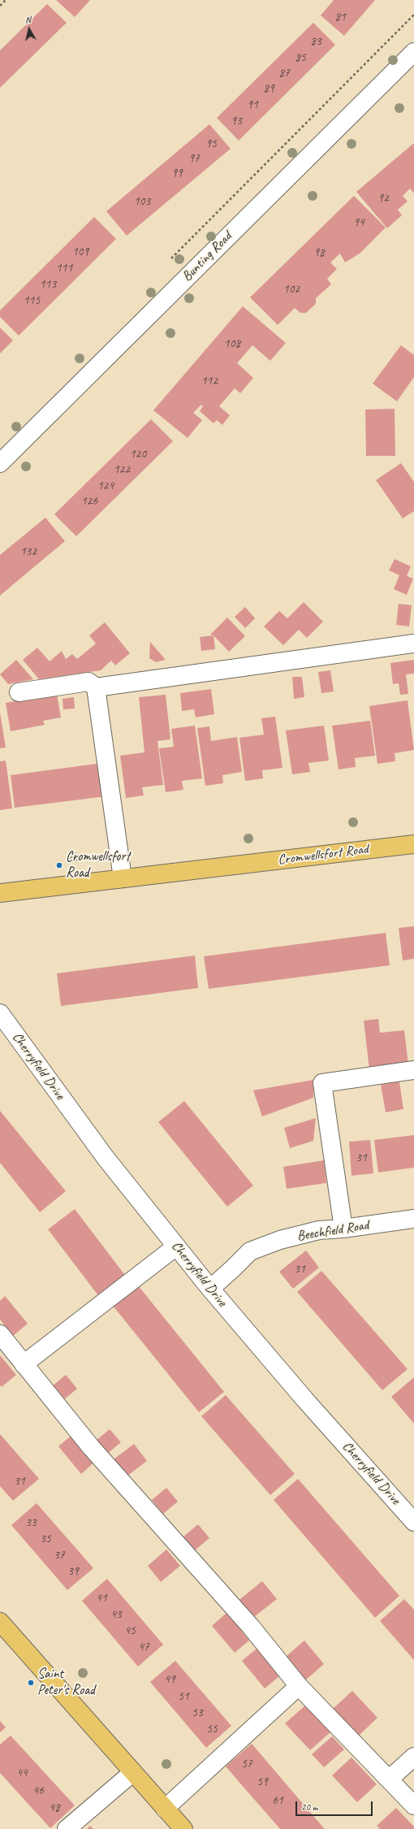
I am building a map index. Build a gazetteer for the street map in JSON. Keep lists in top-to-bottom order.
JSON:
{
  "streets": {
    "main road": ["Cromwellsfort Road"],
    "street": ["Bunting Road", "Cherryfield Drive", "Beechfield Road"]
  },
  "crossings": [
    ["Cherryfield Drive", "Beechfield Road"]
  ],
  "places": ["Cromwellsfort Road", "Saint Peter's Road"],
  "house_numbers": [
    "81",
    "83",
    "85",
    "87",
    "89",
    "91",
    "93",
    "95",
    "97",
    "99",
    "92",
    "103",
    "94",
    "109",
    "98",
    "111",
    "113",
    "102",
    "115",
    "108",
    "112",
    "120",
    "122",
    "124",
    "126",
    "132",
    "31",
    "31",
    "31",
    "33",
    "35",
    "37",
    "39",
    "41",
    "43",
    "45",
    "47",
    "49",
    "51",
    "53",
    "55",
    "57",
    "44",
    "59",
    "46",
    "61",
    "48"
  ],
  "scale_bar": "20 m",
  "north": "top"
}
